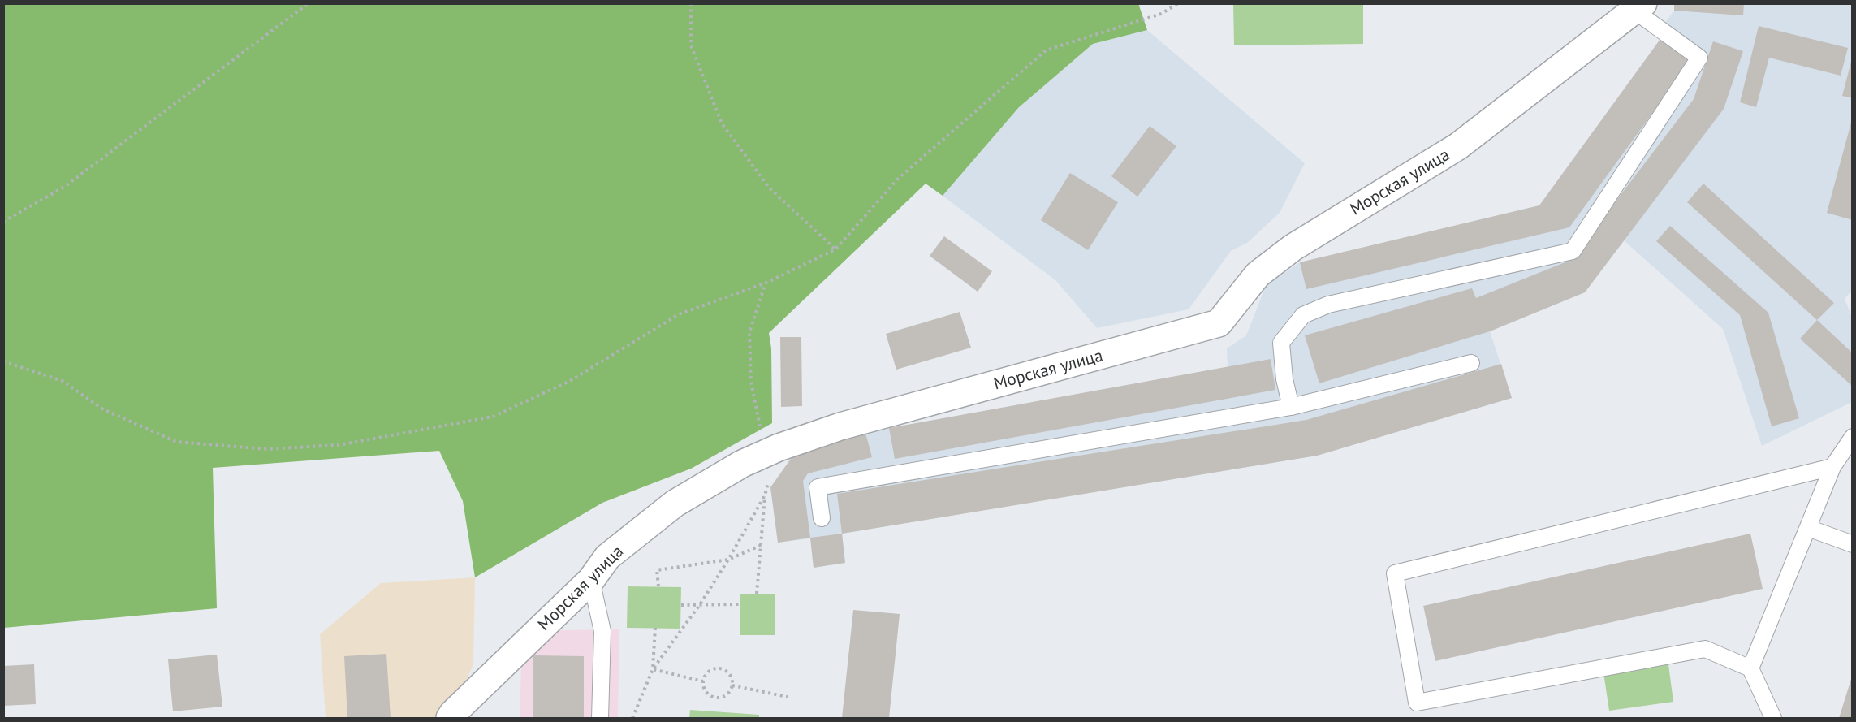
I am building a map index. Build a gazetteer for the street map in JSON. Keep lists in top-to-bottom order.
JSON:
{
  "streets": {
    "street": ["Морская улица"]
  }
}
